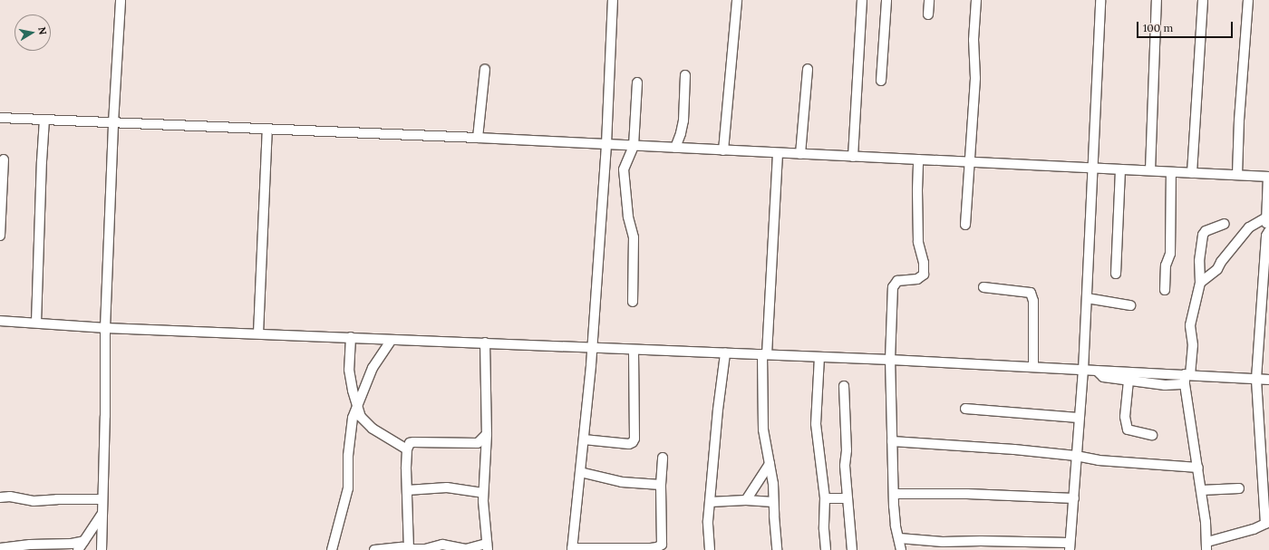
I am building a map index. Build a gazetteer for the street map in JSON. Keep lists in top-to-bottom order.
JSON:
{
  "scale_bar": "100 m",
  "north": "right"
}
